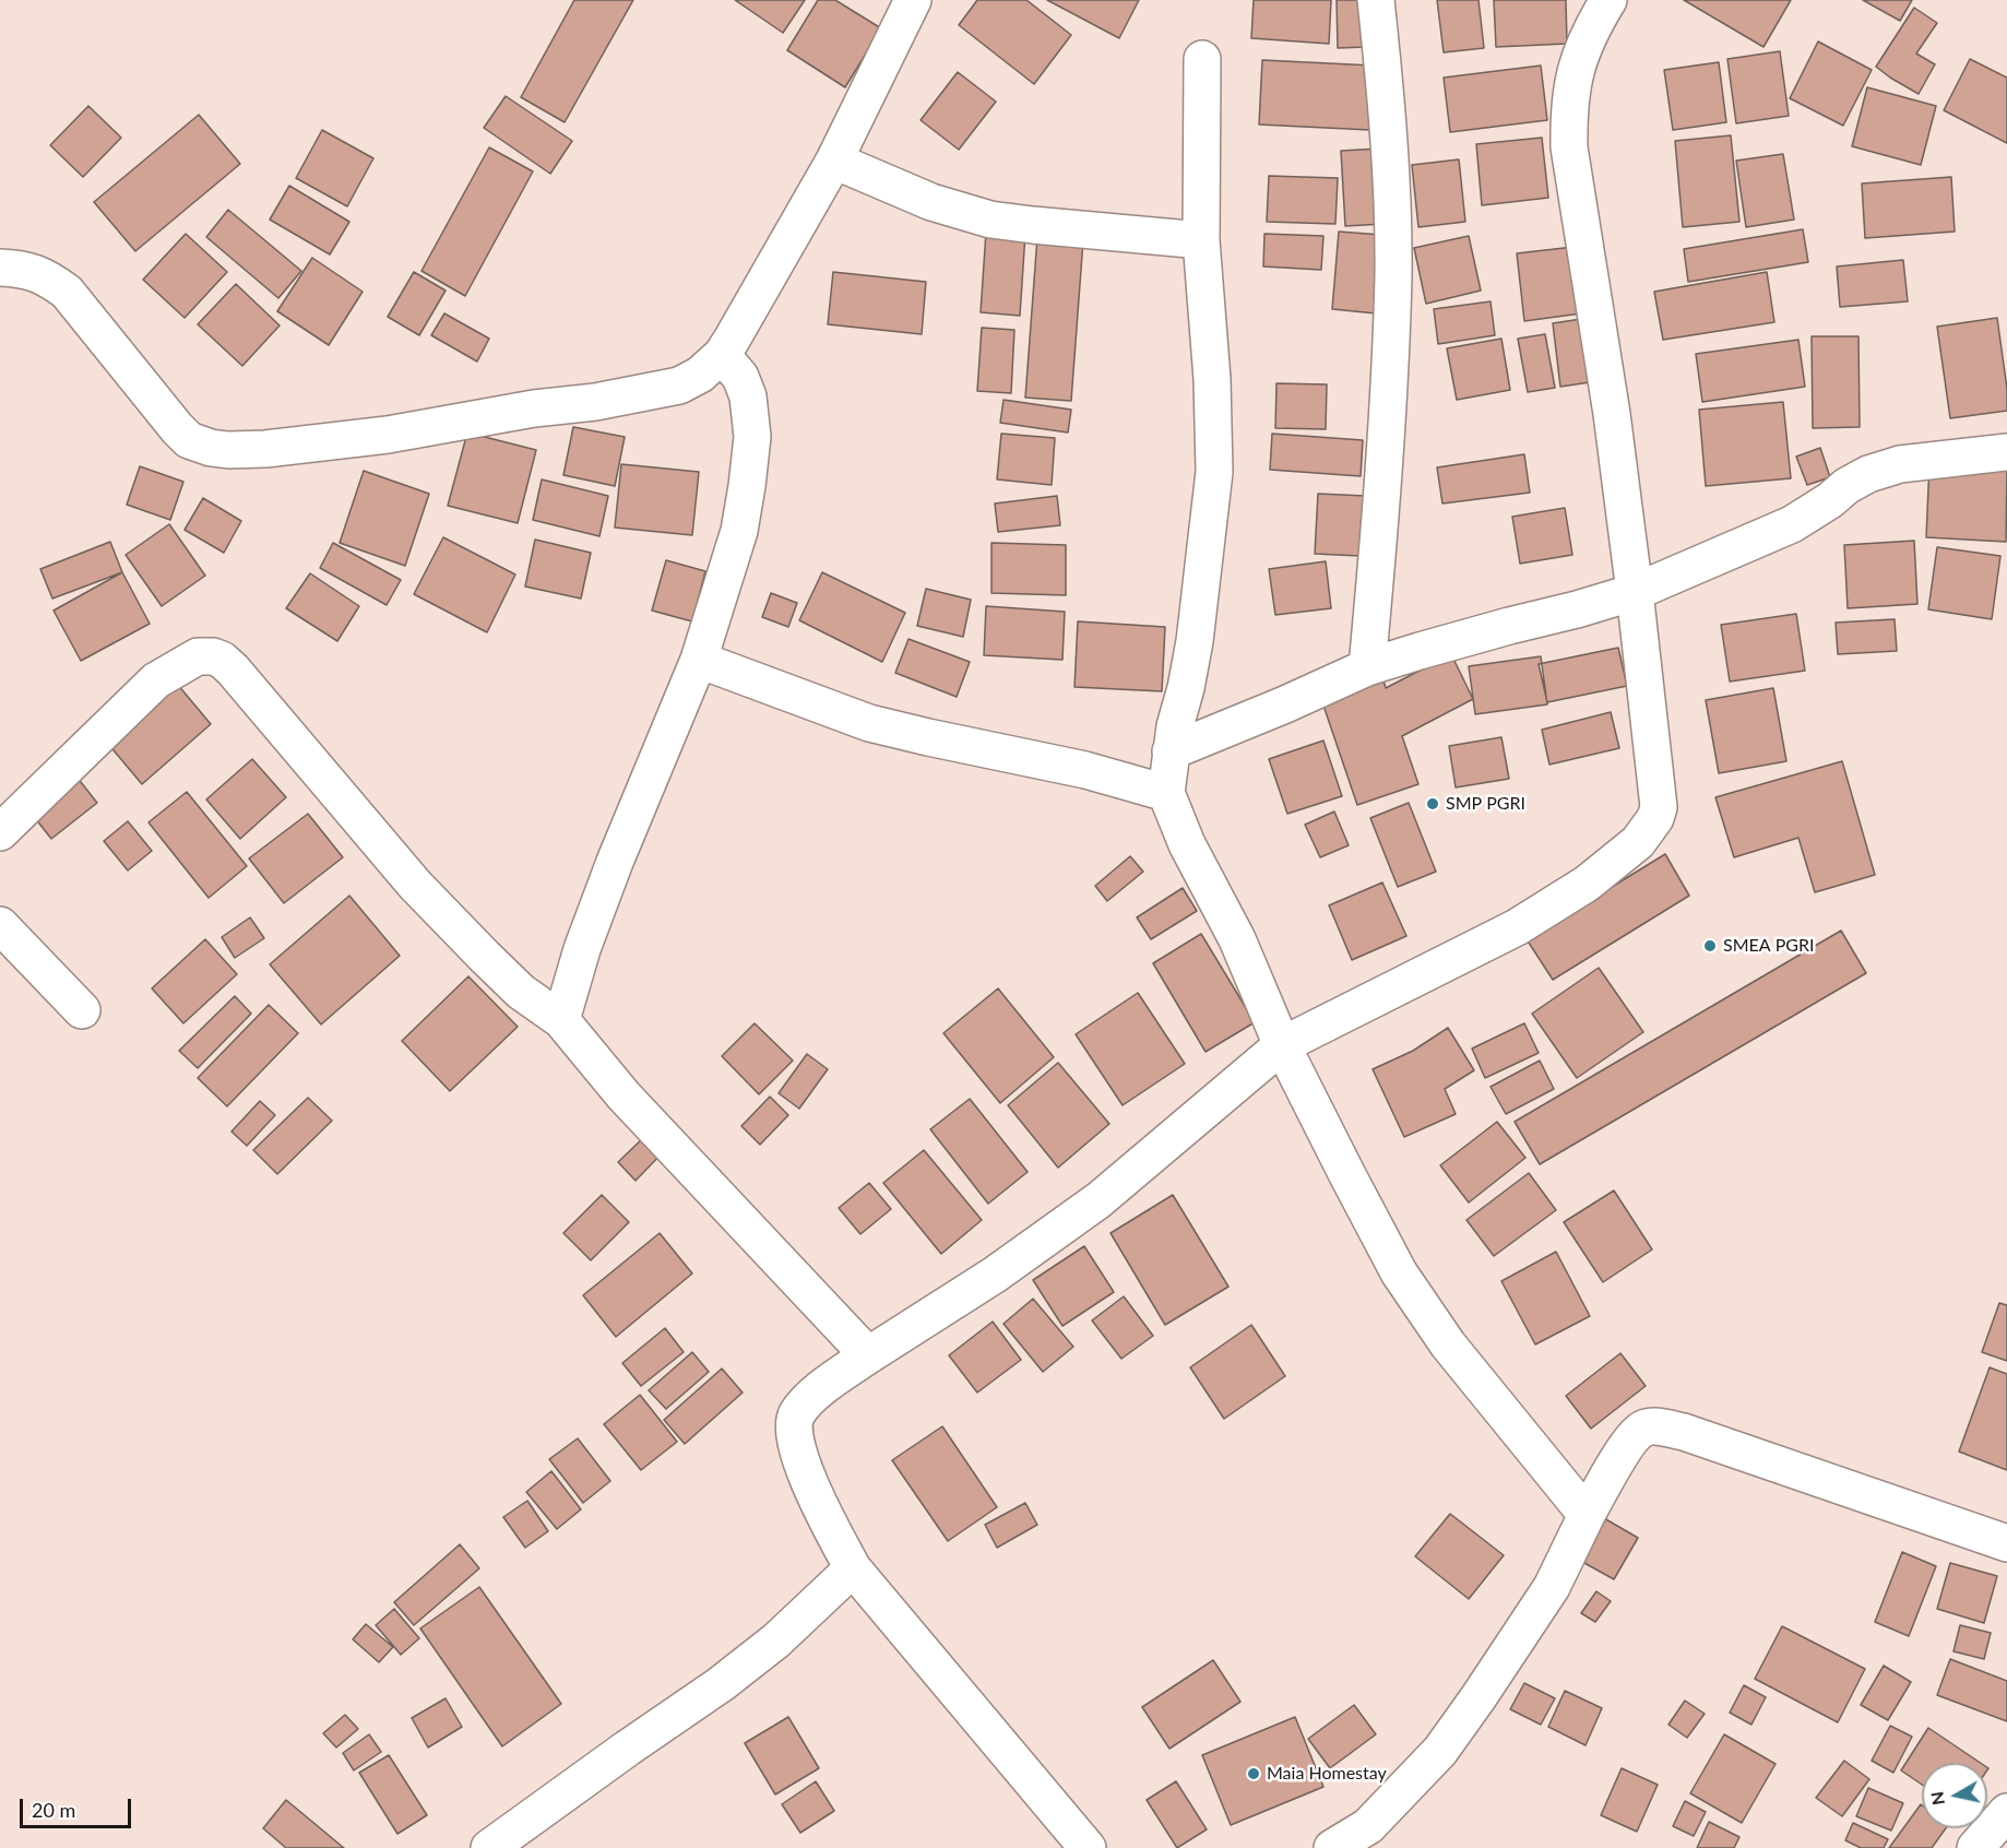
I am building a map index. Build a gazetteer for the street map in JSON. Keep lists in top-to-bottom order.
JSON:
{
  "places": ["SMP PGRI", "SMEA PGRI", "Maia Homestay"],
  "scale_bar": "20 m",
  "north": "left"
}
